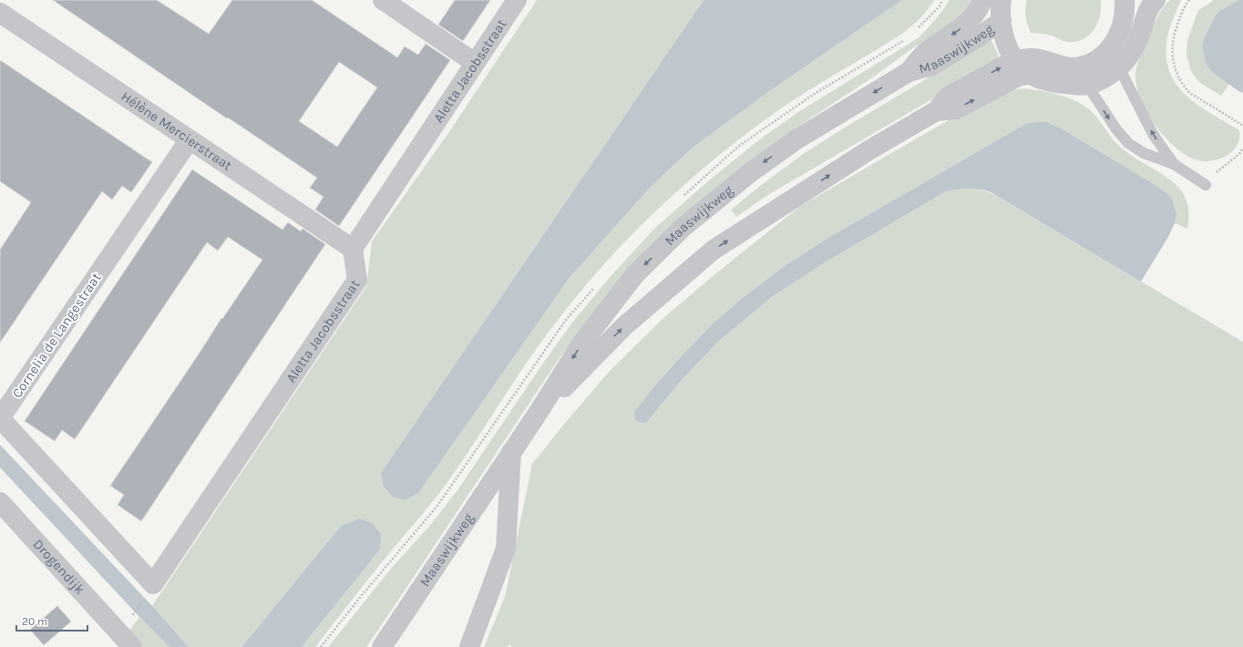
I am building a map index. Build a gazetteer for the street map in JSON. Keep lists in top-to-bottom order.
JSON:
{
  "streets": {
    "street": [
      "Maaswijkweg",
      "Aletta Jacobsstraat",
      "Hélène Mercierstraat",
      "Cornelia de Langestraat",
      "Drogendijk"
    ]
  },
  "crossings": [
    ["Aletta Jacobsstraat", "Hélène Mercierstraat"],
    ["Aletta Jacobsstraat", "Cornelia de Langestraat"],
    ["Hélène Mercierstraat", "Cornelia de Langestraat"]
  ],
  "scale_bar": "20 m"
}
